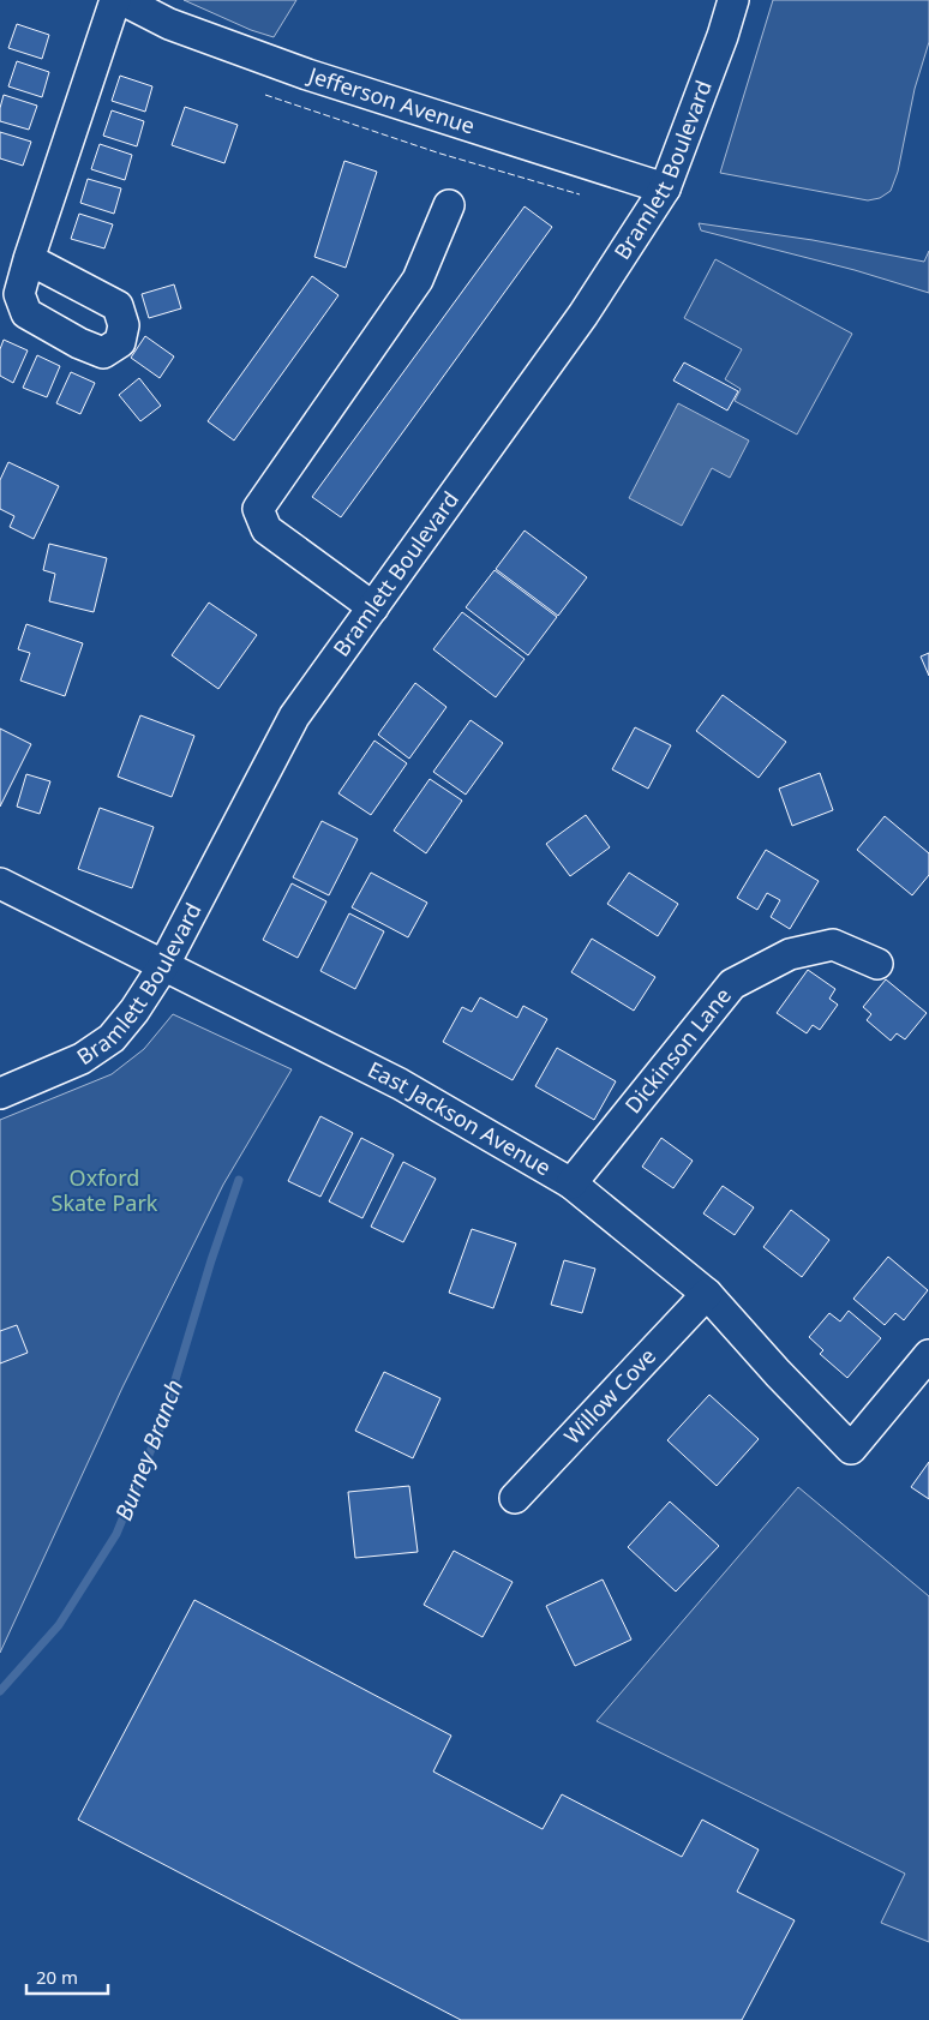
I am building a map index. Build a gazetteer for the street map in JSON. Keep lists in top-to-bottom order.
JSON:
{
  "streets": {
    "street": [
      "Jefferson Avenue",
      "Bramlett Boulevard",
      "Dickinson Lane",
      "East Jackson Avenue",
      "Willow Cove"
    ]
  },
  "crossings": [
    ["Jefferson Avenue", "Bramlett Boulevard"],
    ["Bramlett Boulevard", "East Jackson Avenue"],
    ["Dickinson Lane", "East Jackson Avenue"],
    ["East Jackson Avenue", "Willow Cove"]
  ],
  "water": ["Burney Branch"],
  "parks": ["Oxford Skate Park"],
  "scale_bar": "20 m"
}
